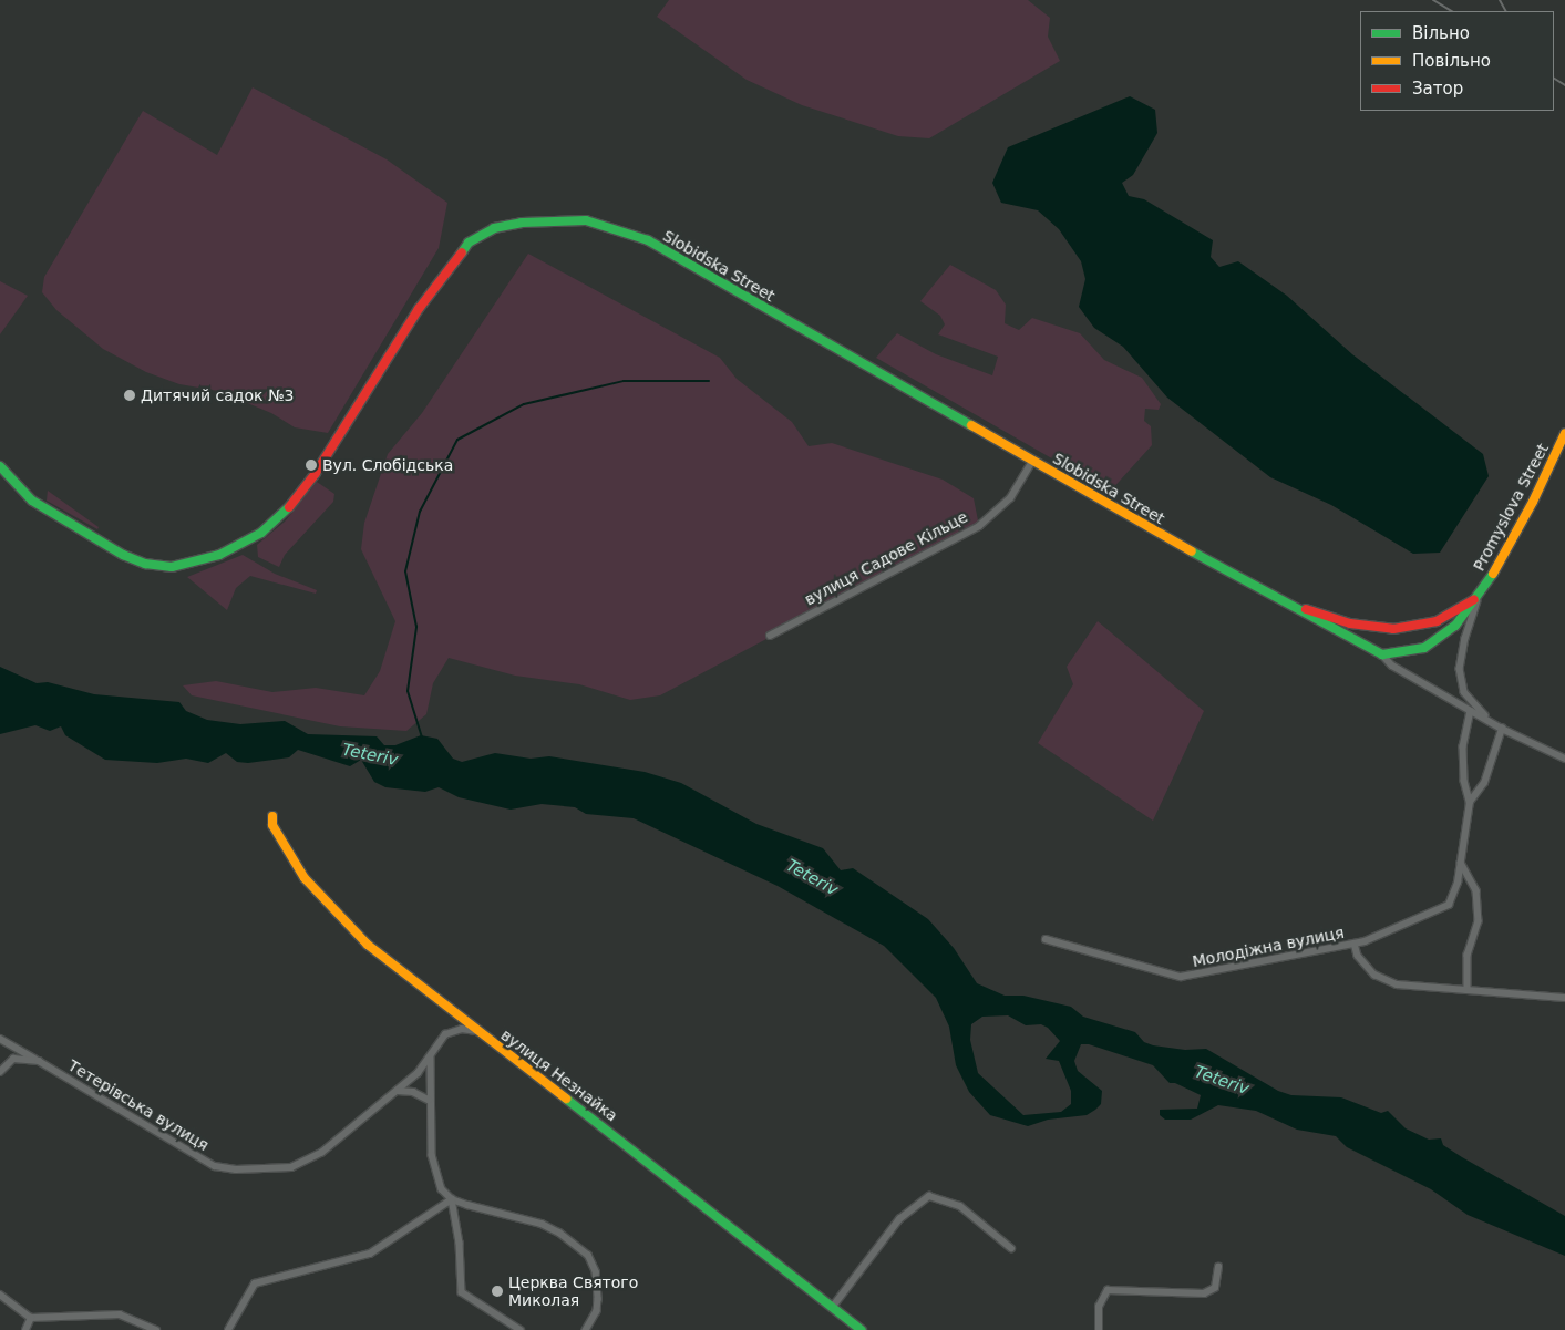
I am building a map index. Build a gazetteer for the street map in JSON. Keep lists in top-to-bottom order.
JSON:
{
  "streets": {
    "street": [
      "Slobidska Street",
      "Promyslova Street",
      "вулиця Садове Кільце",
      "Молодіжна вулиця",
      "вулиця Незнайка",
      "Тетерівська вулиця"
    ]
  },
  "crossings": [
    ["Slobidska Street", "вулиця Садове Кільце"],
    ["вулиця Незнайка", "Тетерівська вулиця"]
  ],
  "water": ["Teteriv"],
  "places": ["Дитячий садок №3", "Вул. Слобідська", "Церква Святого Миколая"],
  "legend": ["Вільно", "Повільно", "Затор"]
}
